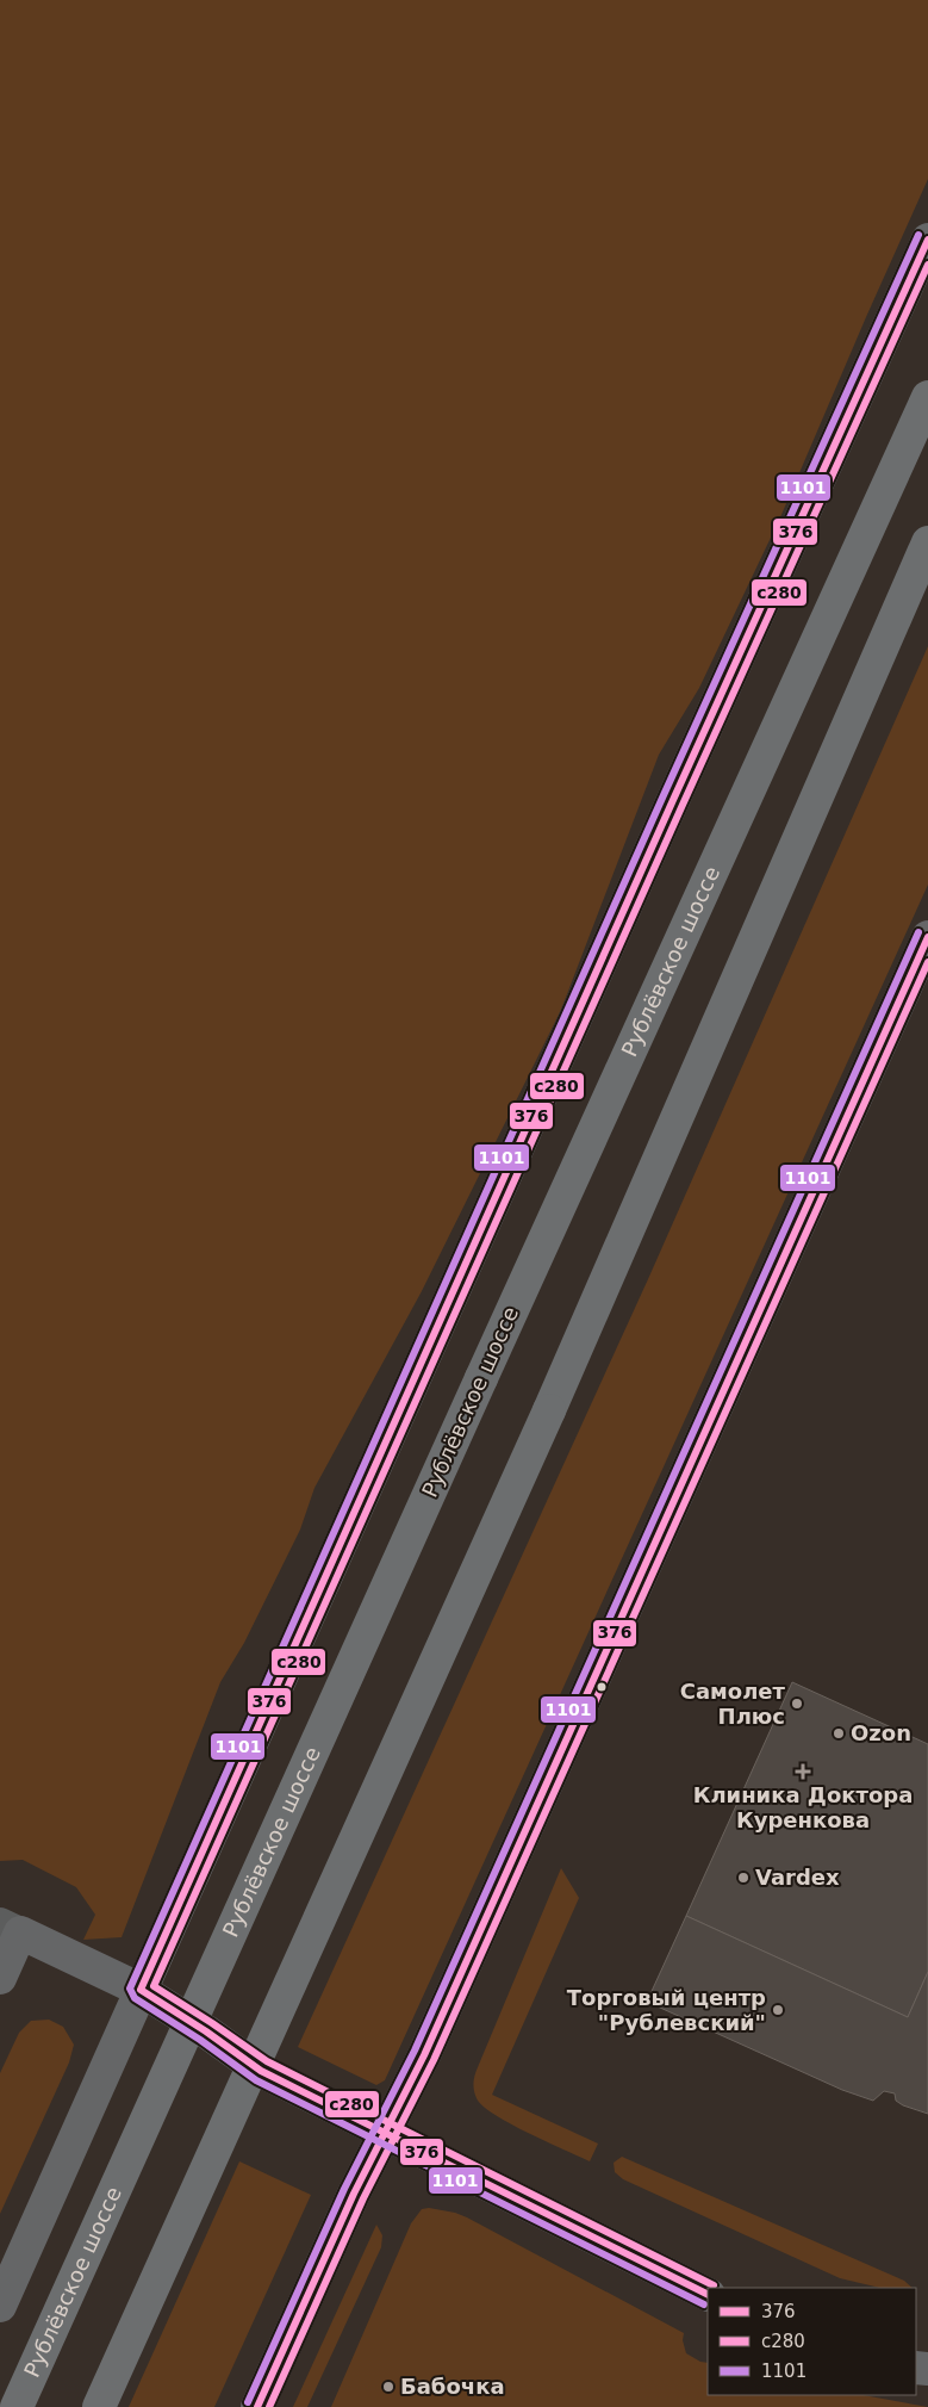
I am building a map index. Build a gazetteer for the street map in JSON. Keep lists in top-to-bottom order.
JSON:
{
  "streets": {
    "main road": ["Рублёвское шоссе"]
  },
  "places": {
    "other": [
      "Самолет Плюс",
      "Ozon",
      "Vardex",
      "Торговый центр \"Рублевский\"",
      "Бабочка"
    ],
    "health": ["Клиника Доктора Куренкова"]
  },
  "lines": ["transit line 1101", "transit line 376", "transit line с280"],
  "legend": ["376", "с280", "1101"]
}
